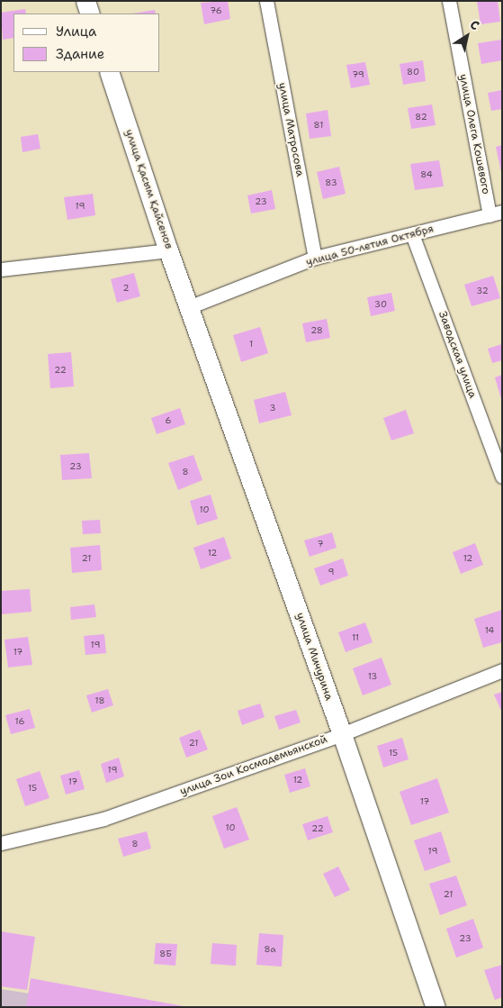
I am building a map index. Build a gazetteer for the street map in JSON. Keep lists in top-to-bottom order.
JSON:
{
  "streets": {
    "street": [
      "улица Матросова",
      "улица Олега Кошевого",
      "улица Қасым Қайсенов",
      "улица 50-летия Октября",
      "Заводская улица",
      "улица Мичурина",
      "улица Зои Космодемьянской"
    ]
  },
  "crossings": [
    ["улица Матросова", "улица 50-летия Октября"],
    ["улица Олега Кошевого", "улица 50-летия Октября"],
    ["улица Қасым Қайсенов", "улица 50-летия Октября"],
    ["улица Қасым Қайсенов", "улица Мичурина"],
    ["улица 50-летия Октября", "Заводская улица"],
    ["улица 50-летия Октября", "улица Мичурина"],
    ["улица Мичурина", "улица Зои Космодемьянской"]
  ],
  "house_numbers": [
    "76",
    "80",
    "79",
    "82",
    "81",
    "84",
    "83",
    "23",
    "19",
    "2",
    "32",
    "30",
    "28",
    "1",
    "22",
    "3",
    "6",
    "23",
    "8",
    "10",
    "7",
    "12",
    "21",
    "12",
    "9",
    "14",
    "11",
    "19",
    "17",
    "13",
    "18",
    "16",
    "21",
    "15",
    "19",
    "12",
    "17",
    "15",
    "17",
    "10",
    "22",
    "8",
    "19",
    "21",
    "23",
    "8а",
    "8Б"
  ],
  "legend": ["Улица", "Здание"],
  "north": "top right"
}
